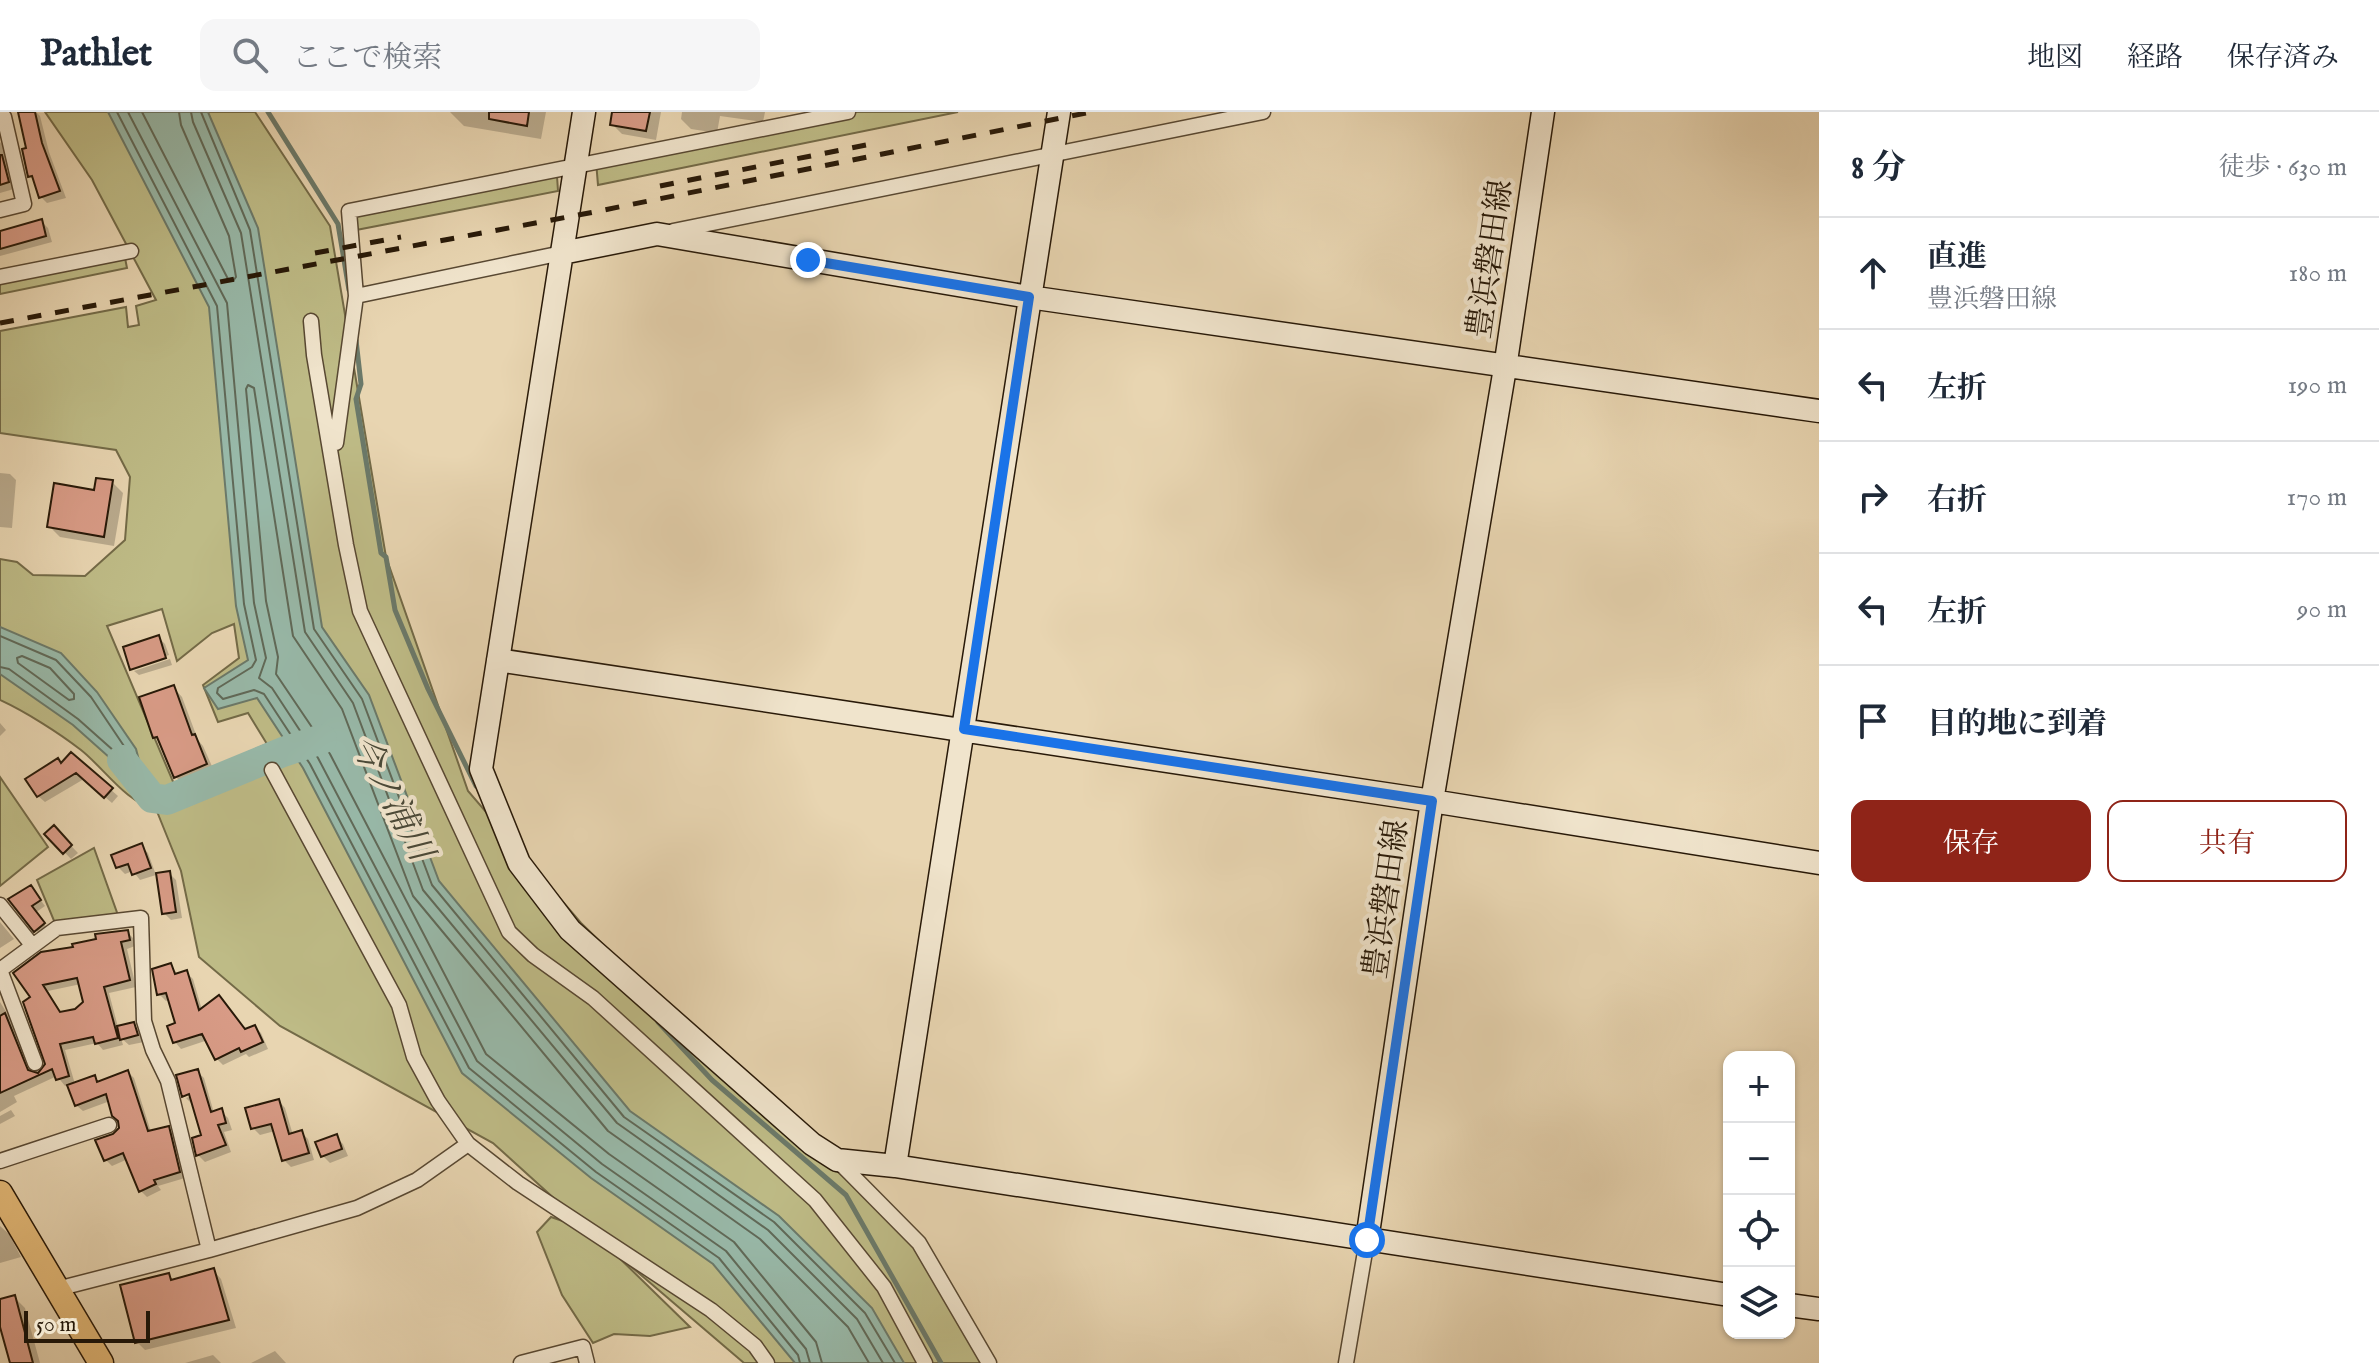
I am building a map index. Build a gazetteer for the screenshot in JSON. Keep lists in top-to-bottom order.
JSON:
{
  "streets": {
    "street": ["豊浜磐田線"]
  },
  "water": ["今ノ浦川"],
  "scale_bar": "50 m",
  "page": {
    "header": "Pathlet",
    "search": "ここで検索",
    "nav": ["地図", "経路", "保存済み"],
    "heading": ["8 分", "徒歩 · 630 m"],
    "list": [
      ["直進", "豊浜磐田線", "180 m"],
      ["左折", "190 m"],
      ["右折", "170 m"],
      ["左折", "90 m"],
      "目的地に到着"
    ],
    "buttons": ["保存", "共有"],
    "map_buttons": ["+", "−"],
    "scale": "50 m"
  }
}
